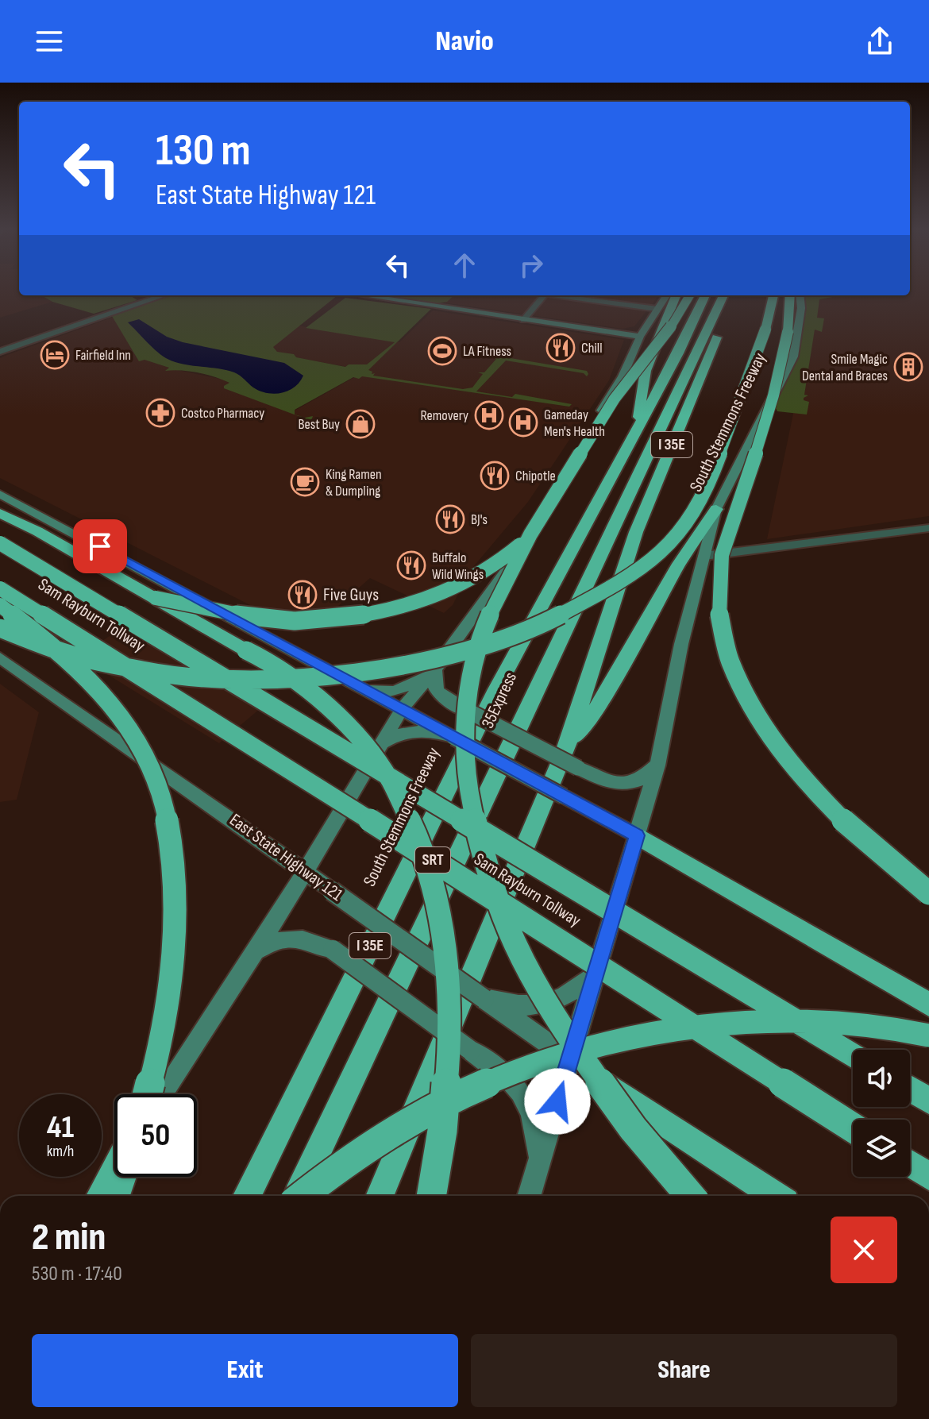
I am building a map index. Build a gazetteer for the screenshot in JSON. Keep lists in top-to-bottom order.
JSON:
{
  "streets": {
    "highway": [
      "South Stemmons Freeway",
      "I 35E",
      "Sam Rayburn Tollway",
      "35Express",
      "SRT"
    ],
    "main road": ["East State Highway 121"]
  },
  "crossings": [
    ["South Stemmons Freeway", "East State Highway 121"]
  ],
  "places": {
    "restaurant": [
      "Chill",
      "Chipotle",
      "BJ's",
      "Buffalo Wild Wings",
      "Five Guys"
    ],
    "sports": ["LA Fitness"],
    "hotel": ["Fairfield Inn"],
    "building": ["Smile Magic Dental and Braces"],
    "pharmacy": ["Costco Pharmacy"],
    "hospital": ["Removery", "Gameday Men's Health"],
    "shop": ["Best Buy"],
    "cafe": ["King Ramen & Dumpling"]
  },
  "page": {
    "header": "Navio",
    "turn": ["130 m", "East State Highway 121"],
    "speed": "41 km/h",
    "limit": "50",
    "heading": ["2 min", "530 m · 17:40"],
    "buttons": ["Exit", "Share"]
  }
}
